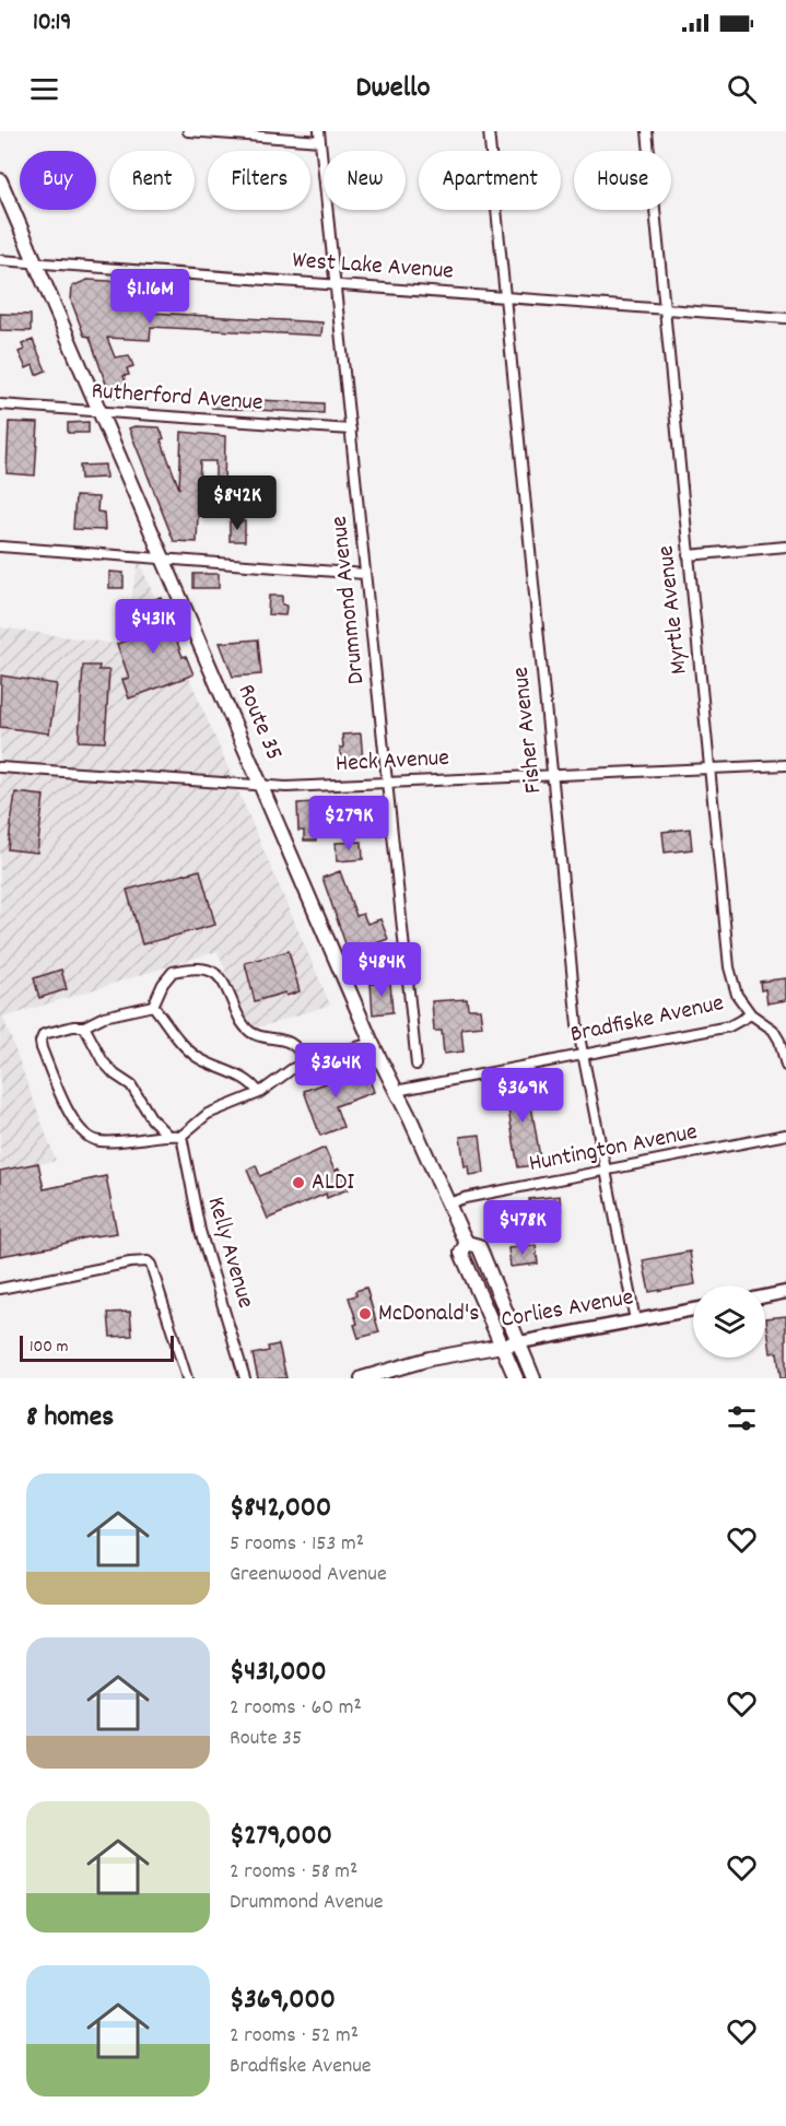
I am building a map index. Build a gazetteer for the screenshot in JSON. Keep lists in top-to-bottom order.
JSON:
{
  "streets": {
    "main road": ["Route 35", "Corlies Avenue"],
    "street": [
      "West Lake Avenue",
      "Rutherford Avenue",
      "Drummond Avenue",
      "Myrtle Avenue",
      "Fisher Avenue",
      "Heck Avenue",
      "Bradfiske Avenue",
      "Huntington Avenue",
      "Kelly Avenue"
    ]
  },
  "crossings": [
    ["West Lake Avenue", "Drummond Avenue"],
    ["West Lake Avenue", "Myrtle Avenue"],
    ["West Lake Avenue", "Route 35"],
    ["West Lake Avenue", "Fisher Avenue"],
    ["Rutherford Avenue", "Drummond Avenue"],
    ["Rutherford Avenue", "Route 35"],
    ["Drummond Avenue", "Heck Avenue"],
    ["Myrtle Avenue", "Heck Avenue"],
    ["Myrtle Avenue", "Bradfiske Avenue"],
    ["Route 35", "Heck Avenue"],
    ["Route 35", "Bradfiske Avenue"],
    ["Route 35", "Huntington Avenue"],
    ["Route 35", "Corlies Avenue"],
    ["Fisher Avenue", "Heck Avenue"],
    ["Fisher Avenue", "Bradfiske Avenue"],
    ["Fisher Avenue", "Huntington Avenue"],
    ["Fisher Avenue", "Corlies Avenue"]
  ],
  "places": ["ALDI", "McDonald's"],
  "scale_bar": "100 m",
  "page": {
    "status": "10:19",
    "header": "Dwello",
    "chip": [
      "Buy",
      "Rent",
      "Filters",
      "New",
      "Apartment",
      "House"
    ],
    "price": [
      "$1.16M",
      "$842K",
      "$431K",
      "$279K",
      "$484K",
      "$364K",
      "$369K",
      "$478K"
    ],
    "scale": "100 m",
    "heading": "8 homes",
    "list": [
      {
        "name": "$842,000",
        "note": "5 rooms · 153 m² · Greenwood Avenue"
      },
      {
        "name": "$431,000",
        "note": "2 rooms · 60 m² · Route 35"
      },
      {
        "name": "$279,000",
        "note": "2 rooms · 58 m² · Drummond Avenue"
      },
      {
        "name": "$369,000",
        "note": "2 rooms · 52 m² · Bradfiske Avenue"
      }
    ]
  }
}
